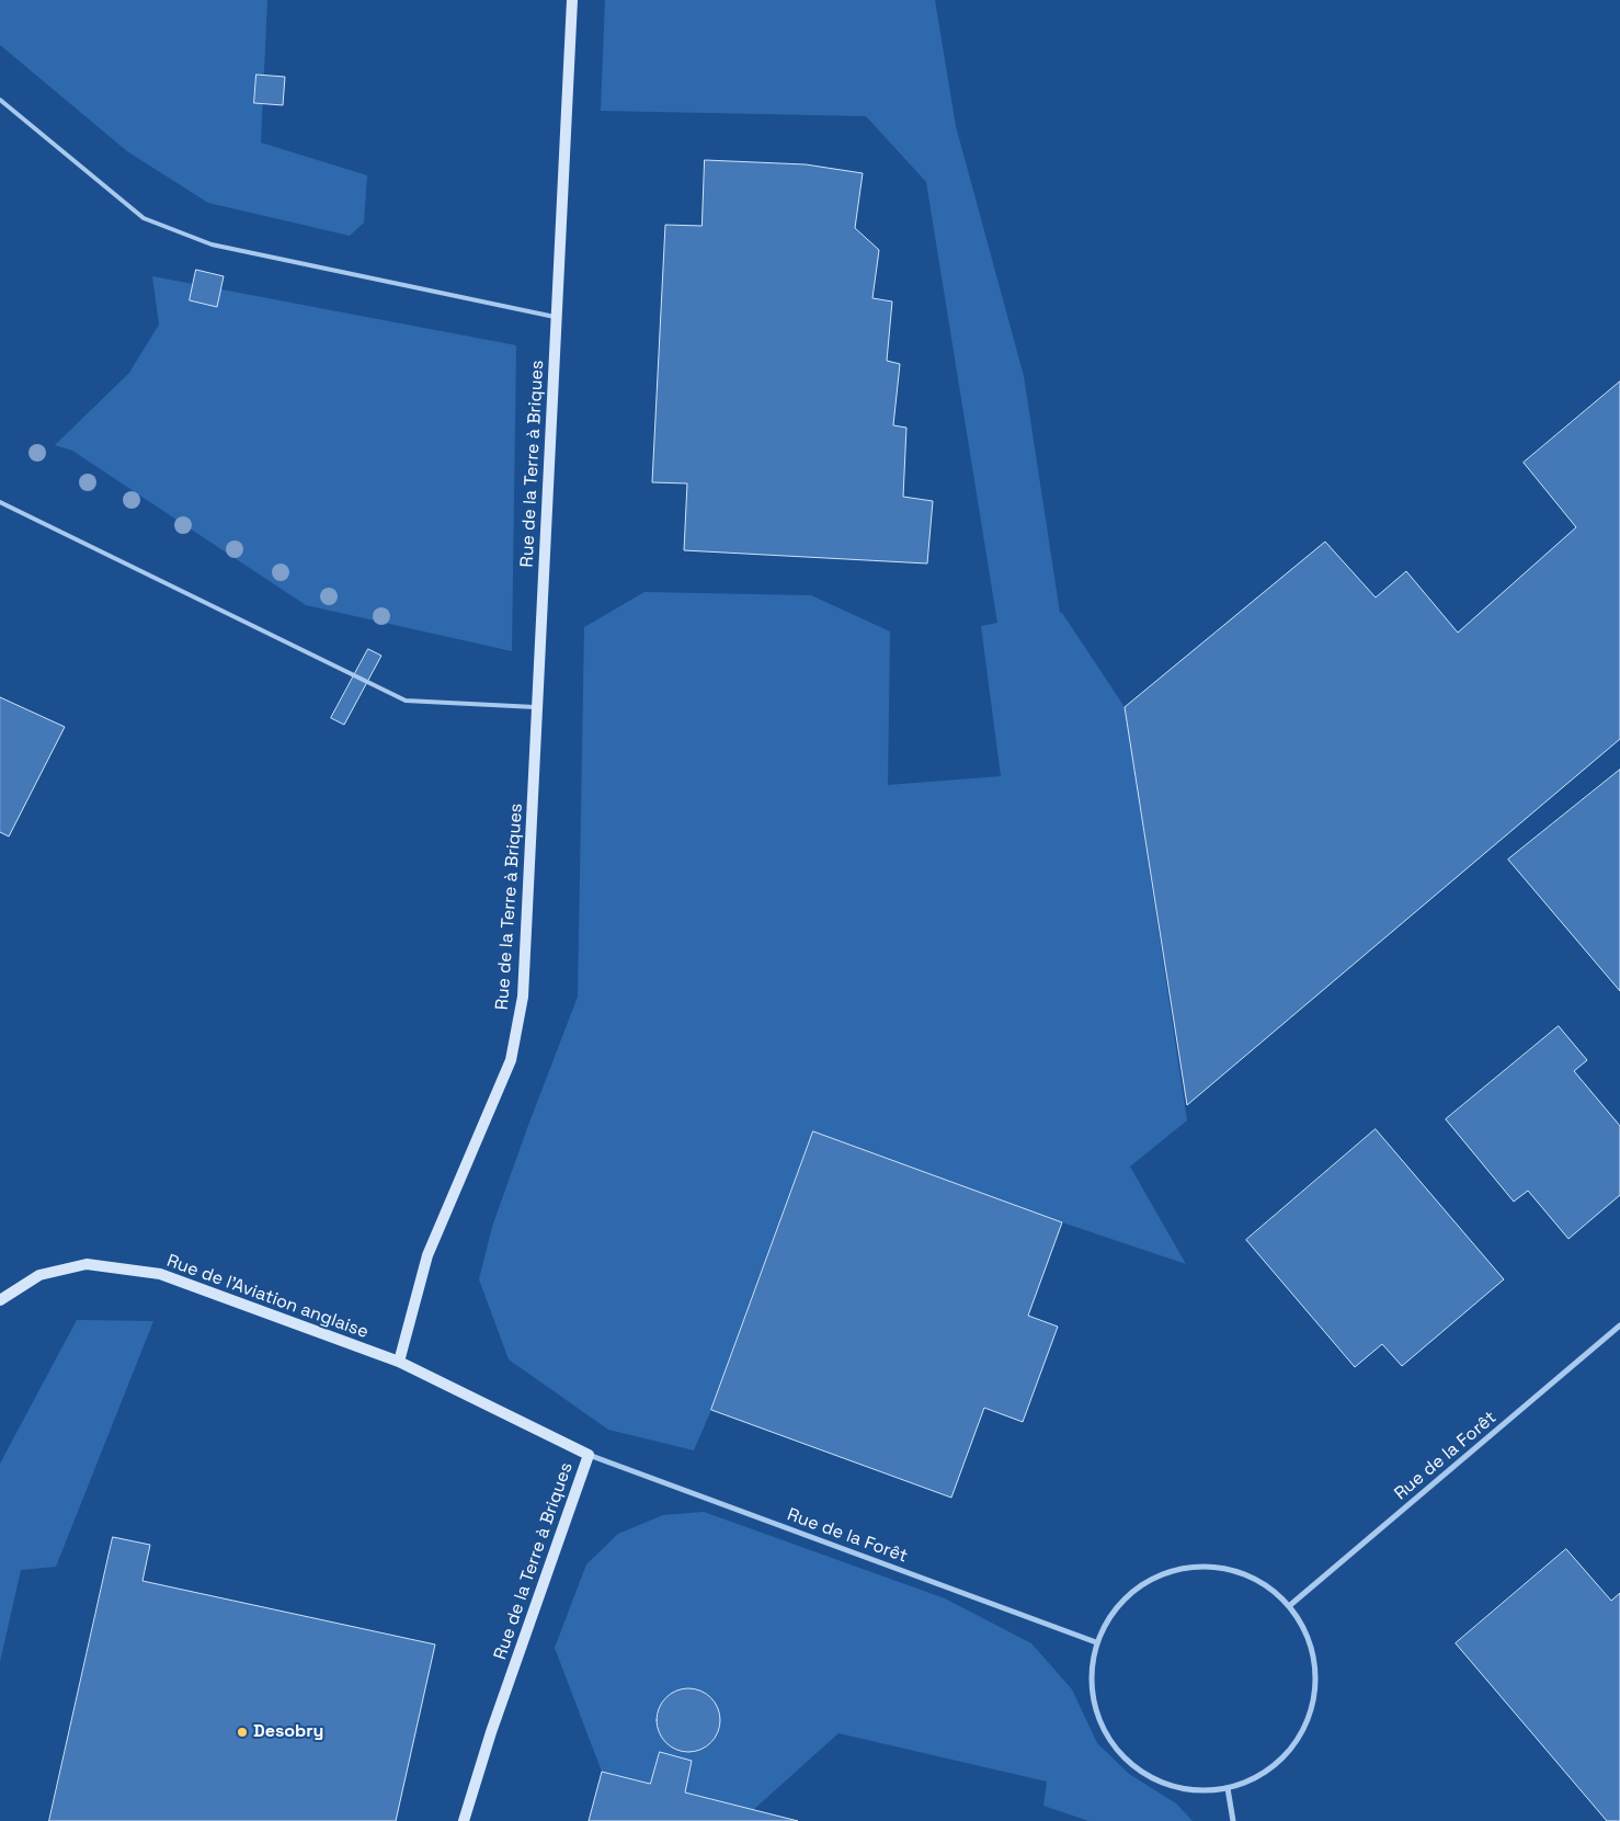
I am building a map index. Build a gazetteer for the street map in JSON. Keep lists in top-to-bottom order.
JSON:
{
  "streets": {
    "main road": ["Rue de la Terre à Briques", "Rue de l'Aviation anglaise"],
    "street": ["Rue de la Forêt"]
  },
  "crossings": [
    ["Rue de la Terre à Briques", "Rue de l'Aviation anglaise"],
    ["Rue de la Terre à Briques", "Rue de la Forêt"]
  ],
  "places": ["Desobry"]
}
